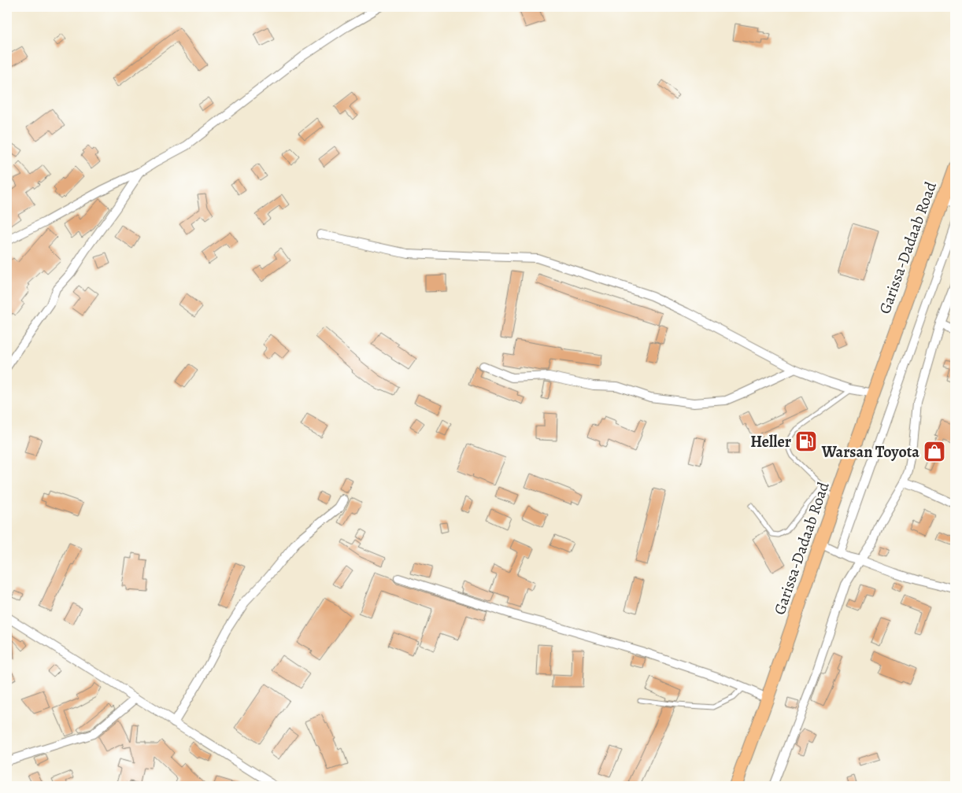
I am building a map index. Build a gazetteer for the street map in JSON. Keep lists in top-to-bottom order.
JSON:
{
  "streets": {
    "highway": ["Garissa-Dadaab Road"]
  },
  "places": {
    "fuel station": ["Heller"],
    "shop": ["Warsan Toyota"]
  }
}
